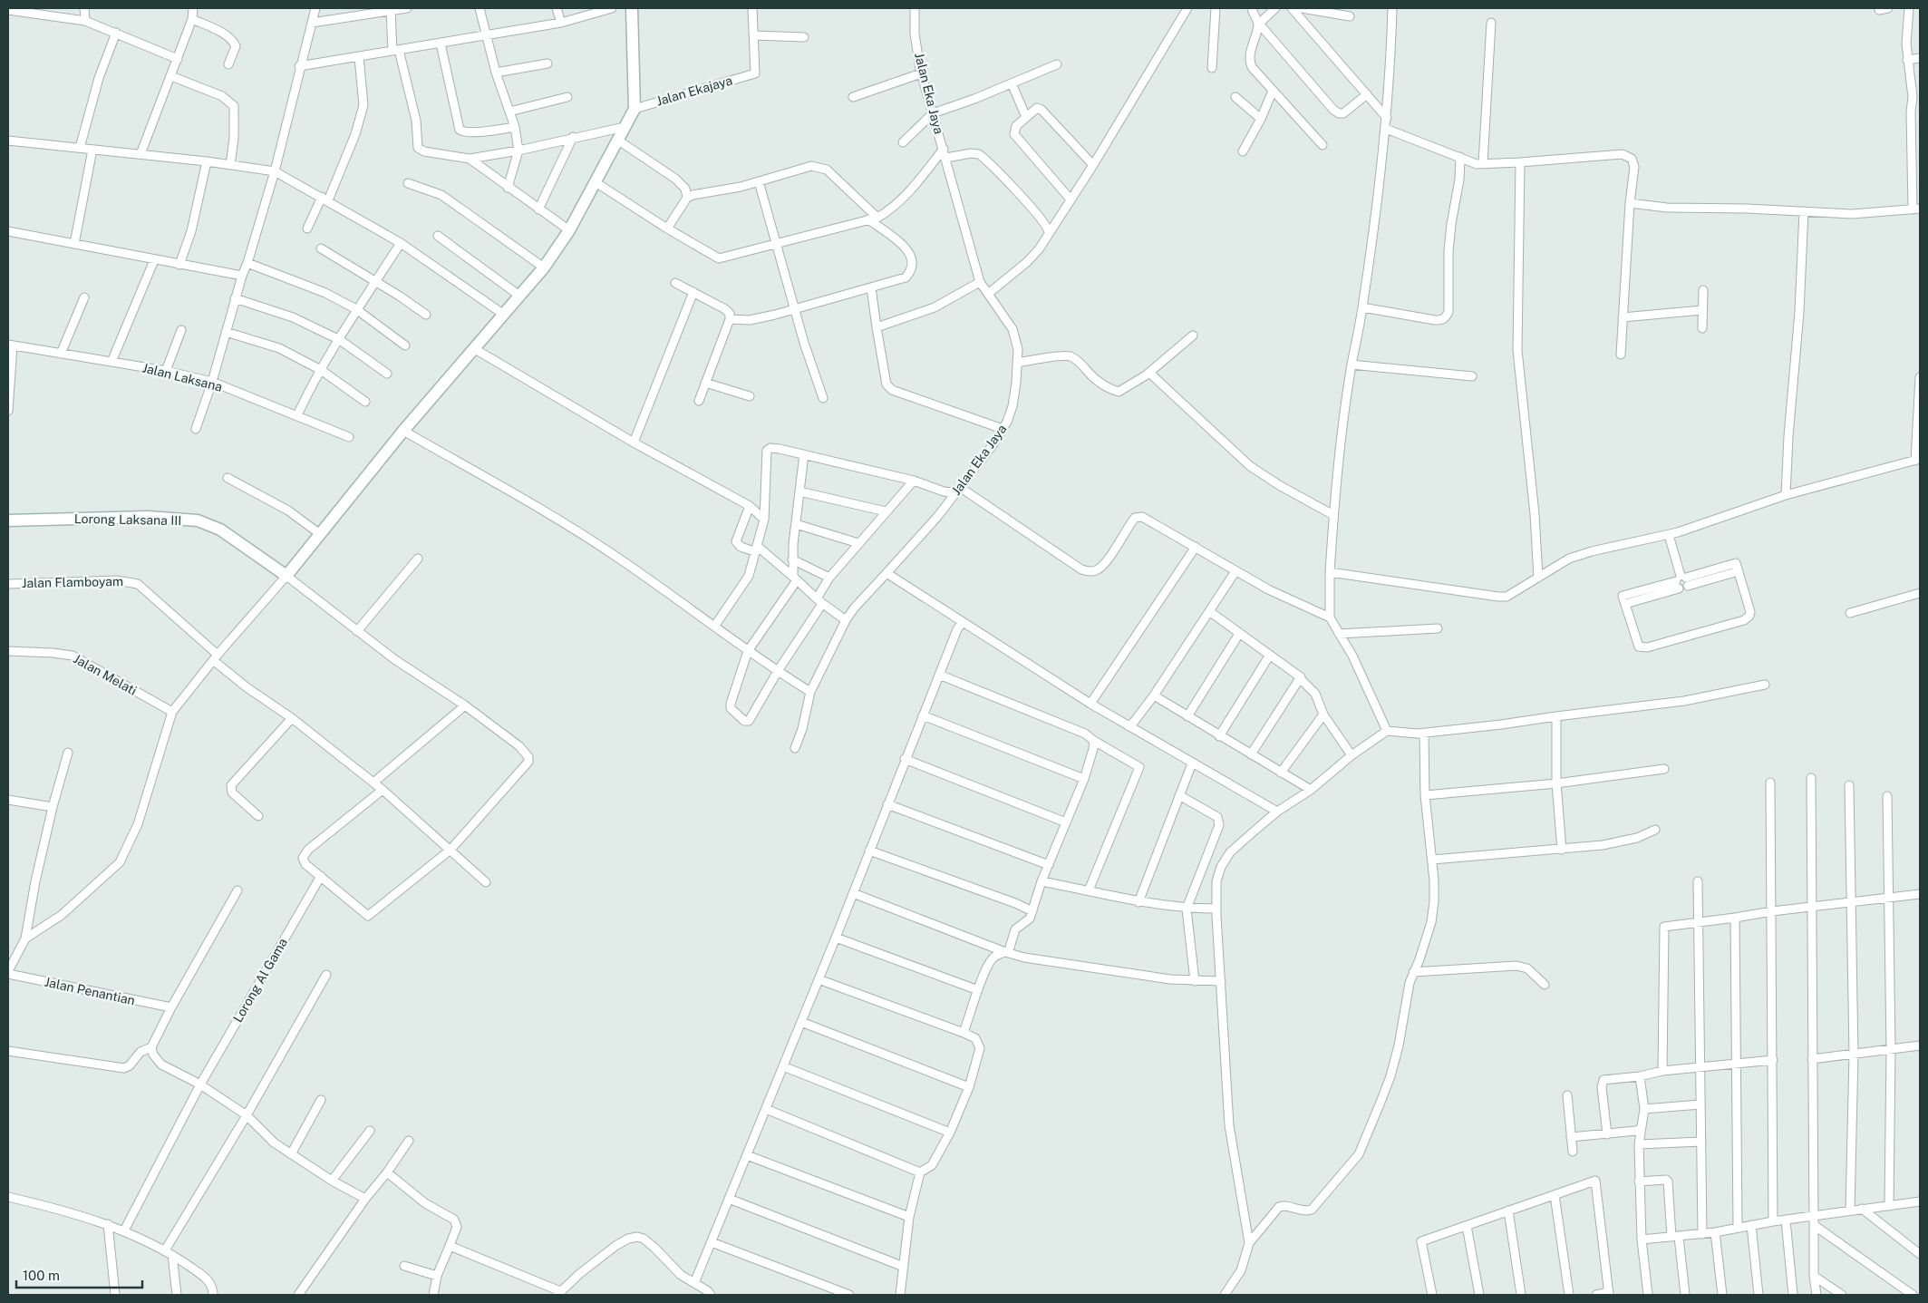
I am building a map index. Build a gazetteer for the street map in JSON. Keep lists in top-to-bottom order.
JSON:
{
  "streets": {
    "street": [
      "Jalan Ekajaya",
      "Jalan Eka Jaya",
      "Jalan Laksana",
      "Lorong Laksana III",
      "Jalan Flamboyam",
      "Jalan Melati",
      "Lorong Al Gama",
      "Jalan Penantian"
    ]
  },
  "scale_bar": "100 m"
}
